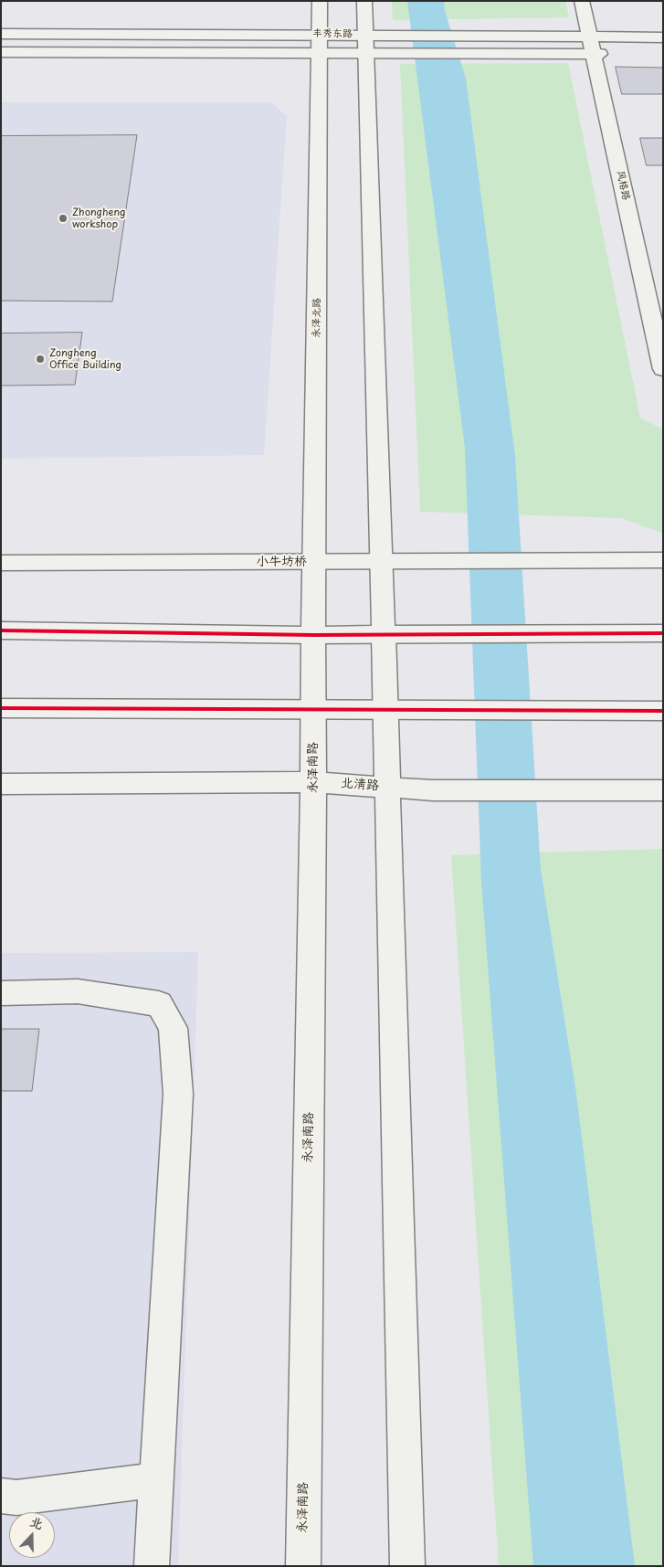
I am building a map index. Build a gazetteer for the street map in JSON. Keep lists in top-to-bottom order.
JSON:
{
  "streets": {
    "street": [
      "丰秀东路",
      "风格路",
      "永泽北路",
      "小牛坊桥",
      "永泽南路",
      "北清路"
    ]
  },
  "crossings": [
    ["丰秀东路", "风格路"],
    ["丰秀东路", "永泽北路"],
    ["永泽北路", "小牛坊桥"],
    ["永泽北路", "永泽南路"],
    ["永泽南路", "北清路"]
  ],
  "places": ["Zhongheng workshop", "Zongheng Office Building"],
  "north": "top"
}
